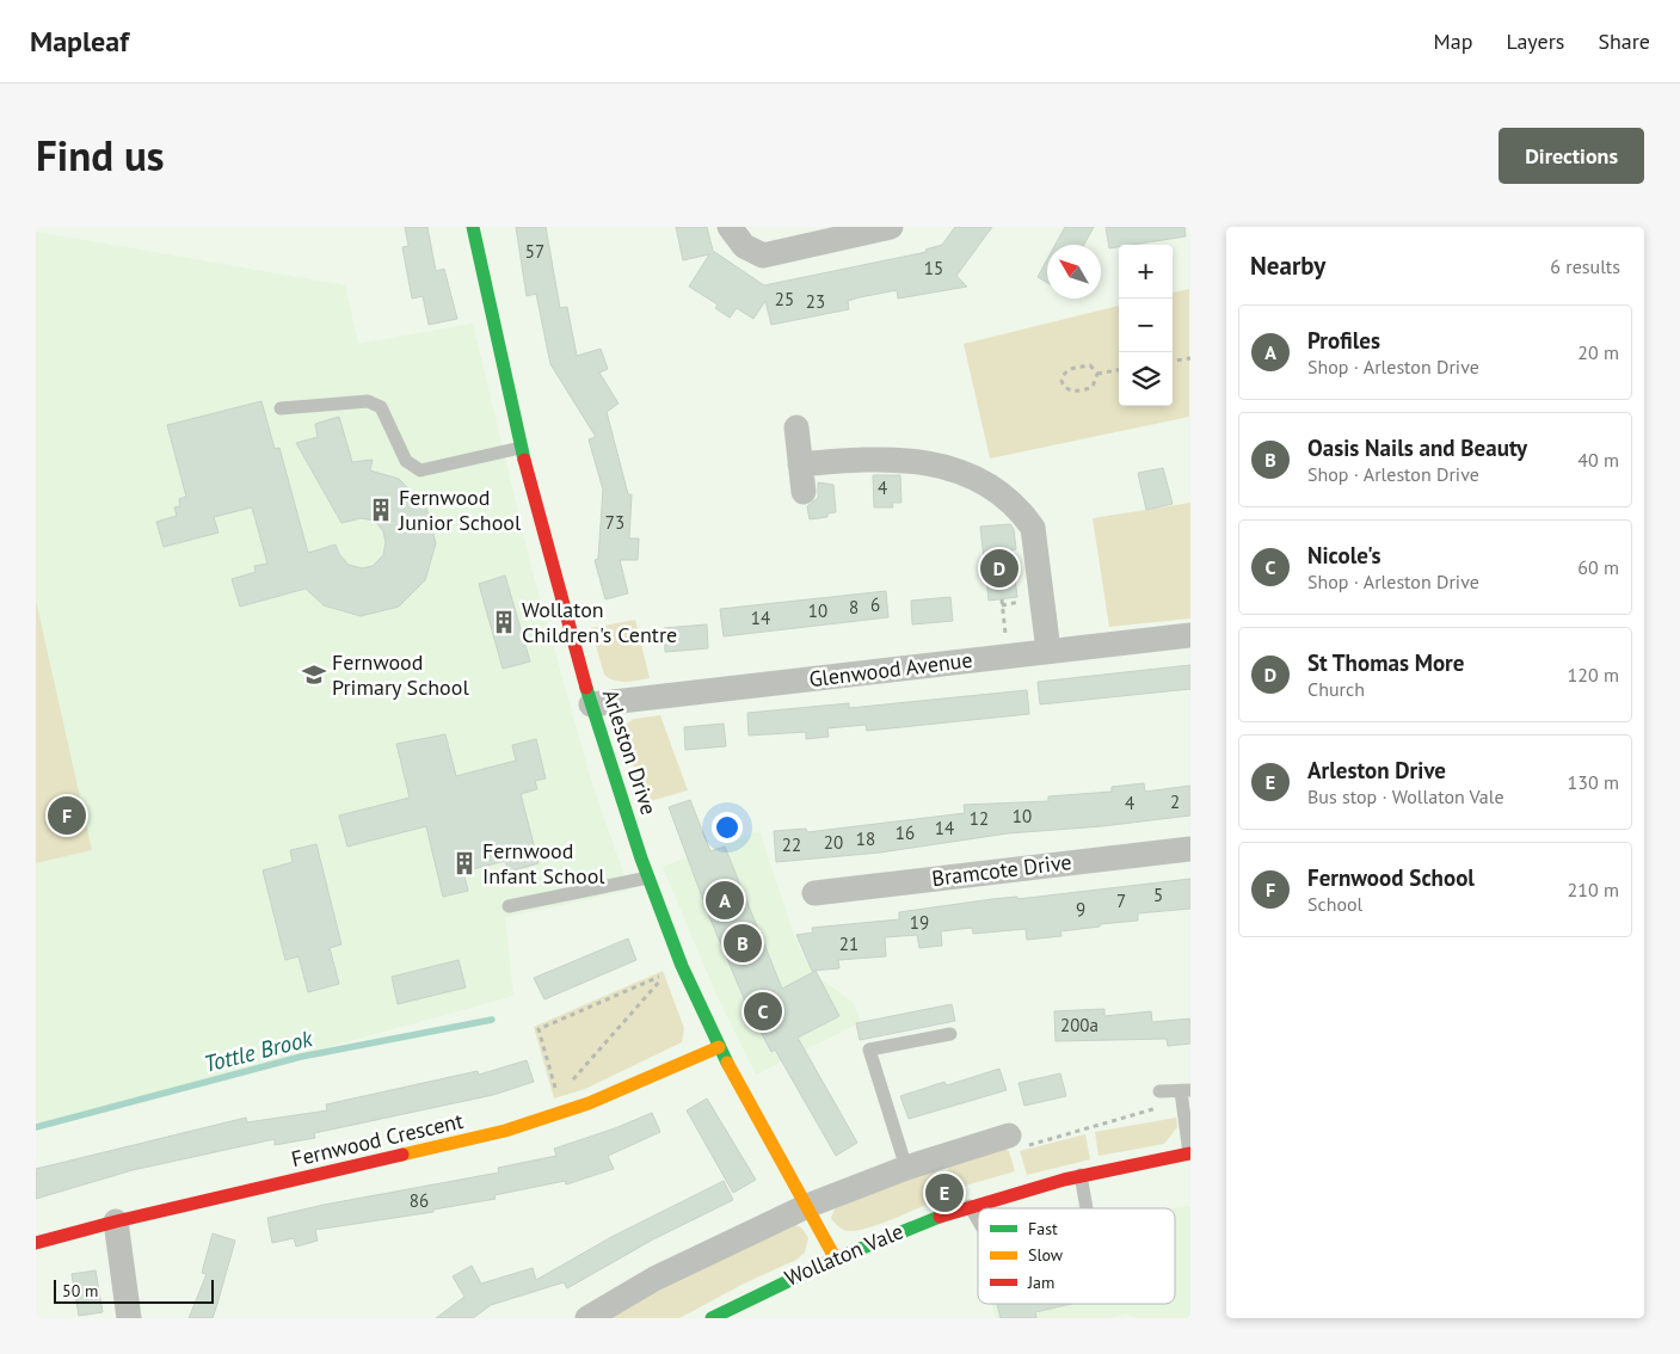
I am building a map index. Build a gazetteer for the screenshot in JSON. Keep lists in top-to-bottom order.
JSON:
{
  "streets": {
    "street": [
      "Glenwood Avenue",
      "Arleston Drive",
      "Bramcote Drive",
      "Fernwood Crescent",
      "Wollaton Vale"
    ]
  },
  "crossings": [
    ["Glenwood Avenue", "Arleston Drive"],
    ["Arleston Drive", "Fernwood Crescent"],
    ["Arleston Drive", "Wollaton Vale"]
  ],
  "water": ["Tottle Brook"],
  "places": {
    "building": ["Fernwood Junior School", "Wollaton Children's Centre", "Fernwood Infant School"],
    "school or university": ["Fernwood Primary School"]
  },
  "house_numbers": [
    "57",
    "15",
    "25",
    "23",
    "4",
    "73",
    "6",
    "8",
    "10",
    "14",
    "2",
    "4",
    "10",
    "12",
    "14",
    "16",
    "18",
    "20",
    "22",
    "5",
    "7",
    "9",
    "19",
    "21",
    "200a",
    "86"
  ],
  "legend": ["Fast", "Slow", "Jam"],
  "scale_bar": "50 m",
  "north": "top left",
  "page": {
    "header": "Mapleaf",
    "nav": ["Map", "Layers", "Share"],
    "title": "Find us",
    "buttons": "Directions",
    "heading": ["Nearby", "6 results"],
    "map_buttons": ["+", "−"],
    "list": [
      {
        "mark": "A",
        "name": "Profiles",
        "note": "Shop · Arleston Drive",
        "value": "20 m"
      },
      {
        "mark": "B",
        "name": "Oasis Nails and Beauty",
        "note": "Shop · Arleston Drive",
        "value": "40 m"
      },
      {
        "mark": "C",
        "name": "Nicole's",
        "note": "Shop · Arleston Drive",
        "value": "60 m"
      },
      {
        "mark": "D",
        "name": "St Thomas More",
        "note": "Church",
        "value": "120 m"
      },
      {
        "mark": "E",
        "name": "Arleston Drive",
        "note": "Bus stop · Wollaton Vale",
        "value": "130 m"
      },
      {
        "mark": "F",
        "name": "Fernwood School",
        "note": "School",
        "value": "210 m"
      }
    ],
    "pins": [
      "D",
      "F",
      "A",
      "B",
      "C",
      "E"
    ],
    "scale": "50 m"
  }
}
